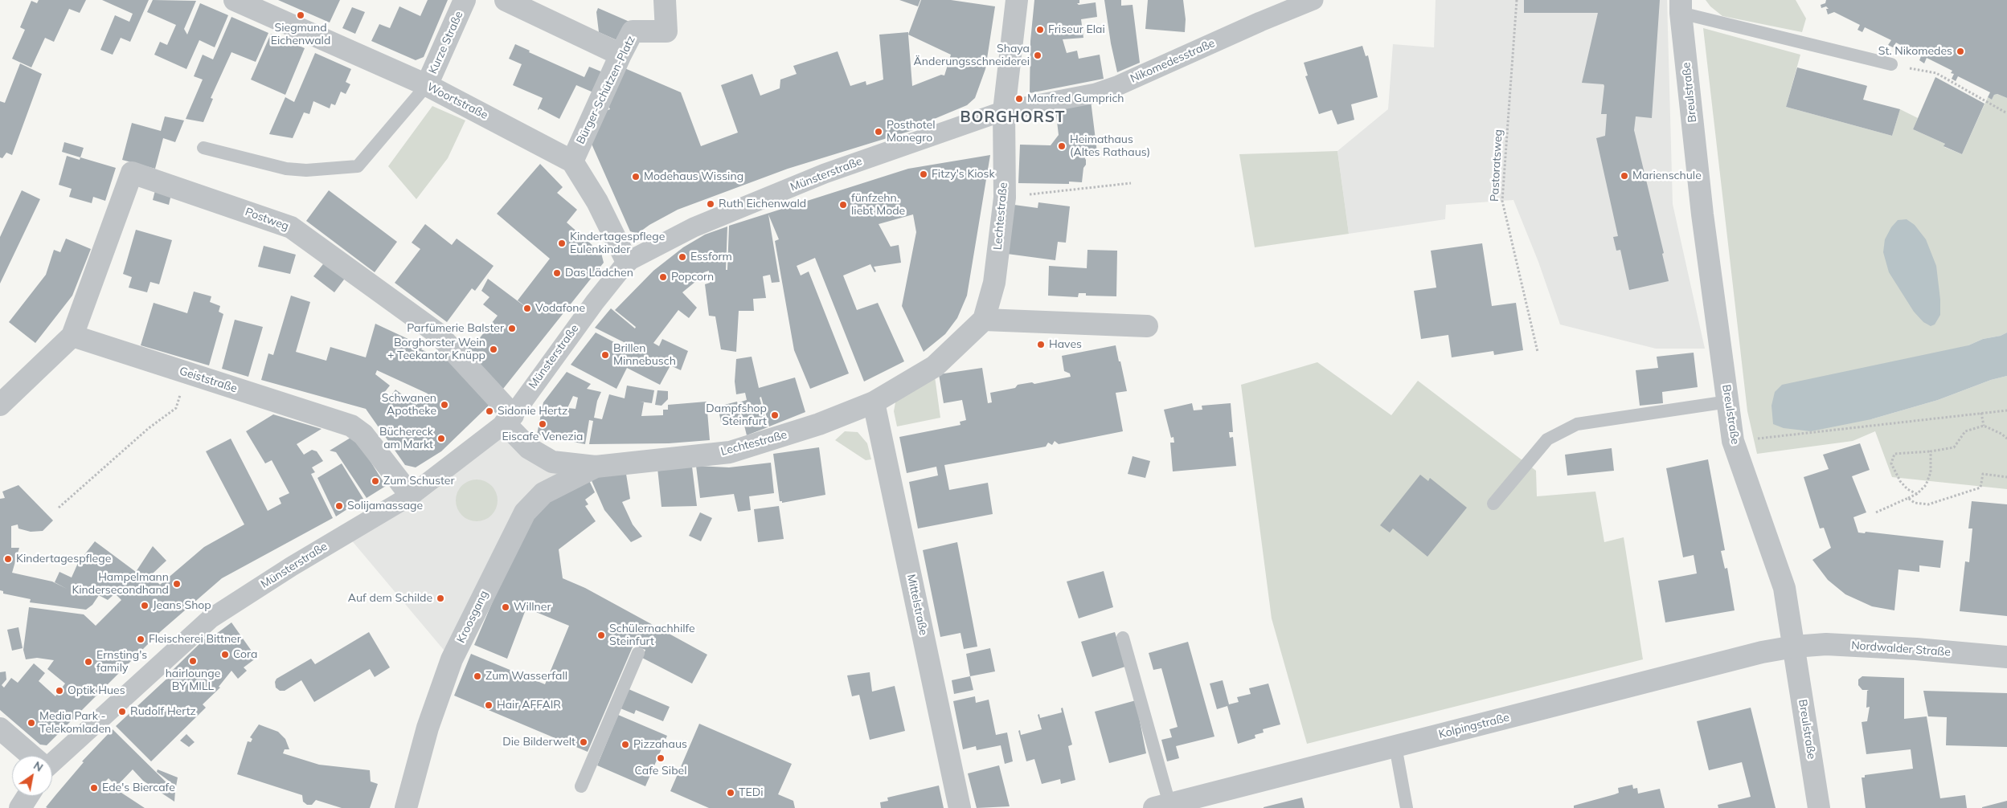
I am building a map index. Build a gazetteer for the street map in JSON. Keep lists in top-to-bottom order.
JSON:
{
  "streets": {
    "street": [
      "Kurze Straße",
      "Nikomedesstraße",
      "Bürger-Schützen-Platz",
      "Breulstraße",
      "Woortstraße",
      "Münsterstraße",
      "Lechtestraße",
      "Postweg",
      "Geiststraße",
      "Mittelstraße",
      "Kroosgang",
      "Nordwalder Straße",
      "Kolpingstraße"
    ],
    "path": ["Pastoratsweg"]
  },
  "crossings": [
    ["Kurze Straße", "Woortstraße"],
    ["Nikomedesstraße", "Münsterstraße"],
    ["Nikomedesstraße", "Lechtestraße"],
    ["Bürger-Schützen-Platz", "Woortstraße"],
    ["Breulstraße", "Nordwalder Straße"],
    ["Breulstraße", "Kolpingstraße"],
    ["Münsterstraße", "Lechtestraße"],
    ["Münsterstraße", "Postweg"],
    ["Münsterstraße", "Geiststraße"],
    ["Lechtestraße", "Postweg"],
    ["Lechtestraße", "Mittelstraße"],
    ["Lechtestraße", "Kroosgang"],
    ["Postweg", "Geiststraße"],
    ["Nordwalder Straße", "Kolpingstraße"]
  ],
  "districts": ["BORGHORST"],
  "places": [
    "Siegmund Eichenwald",
    "Friseur Elai",
    "St. Nikomedes",
    "Shaya Änderungsschneiderei",
    "Manfred Gumprich",
    "Posthotel Monegro",
    "Heimathaus (Altes Rathaus)",
    "Fitzy's Kiosk",
    "Marienschule",
    "Modehaus Wissing",
    "Ruth Eichenwald",
    "fünfzehn. liebt Mode",
    "Kindertagespflege Eulenkinder",
    "Essform",
    "Das Lädchen",
    "Popcorn",
    "Vodafone",
    "Parfümerie Balster",
    "Haves",
    "Borghorster Wein + Teekantor Knüpp",
    "Brillen Minnebusch",
    "Schwanen Apotheke",
    "Sidonie Hertz",
    "Dampfshop Steinfurt",
    "Eiscafe Venezia",
    "Büchereck am Markt",
    "Zum Schuster",
    "Solijamassage",
    "Kindertagespflege",
    "Hampelmann Kindersecondhand",
    "Auf dem Schilde",
    "Jeans Shop",
    "Willner",
    "Schülernachhilfe Steinfurt",
    "Fleischerei Bittner",
    "Cora",
    "hairlounge BY MILL",
    "Ernsting's family",
    "Zum Wasserfall",
    "Optik Hues",
    "Hair AFFAIR",
    "Rudolf Hertz",
    "Media Park - Telekomladen",
    "Die Bilderwelt",
    "Pizzahaus",
    "Cafe Sibel",
    "Ede's Biercafe",
    "TEDi"
  ],
  "north": "top right"
}
